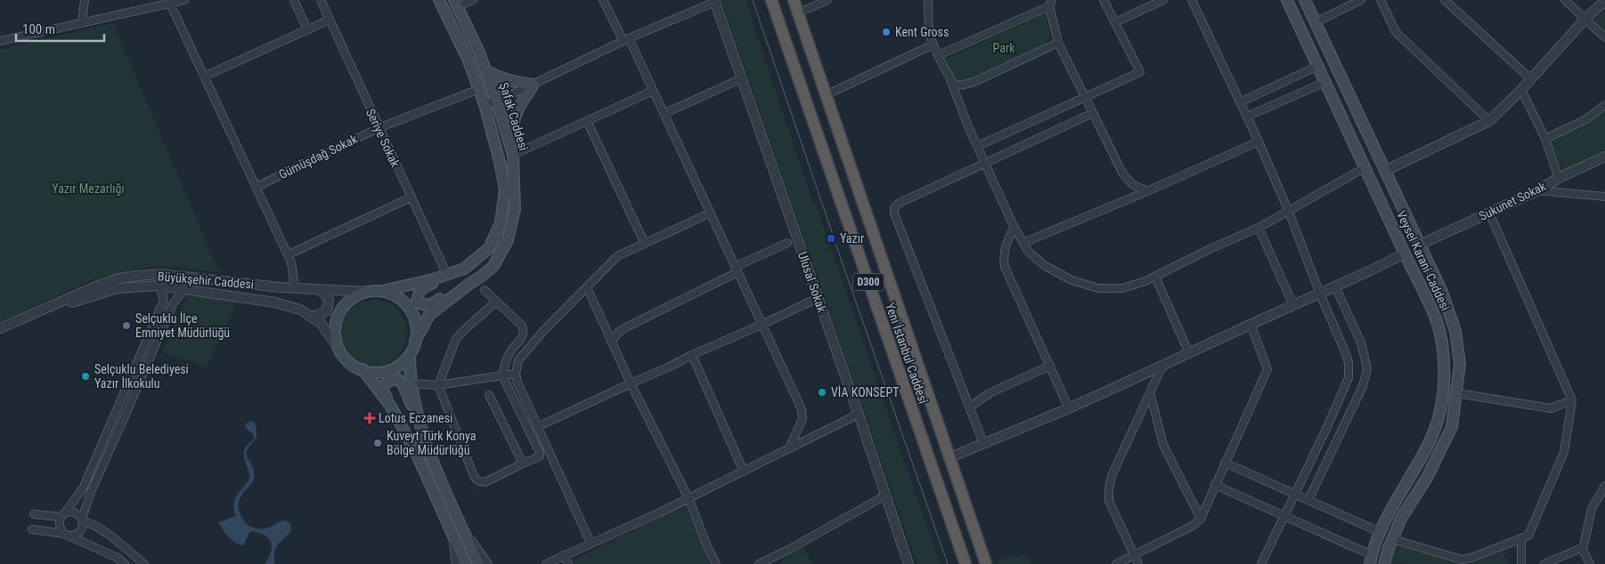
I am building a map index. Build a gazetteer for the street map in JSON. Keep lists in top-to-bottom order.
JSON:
{
  "streets": {
    "highway": ["D300", "Yeni İstanbul Caddesi"],
    "main road": ["Şafak Caddesi", "Veysel Karani Caddesi"],
    "street": [
      "Seriye Sokak",
      "Gümüşdağ Sokak",
      "Sukunet Sokak",
      "Büyükşehir Caddesi",
      "Ulusal Sokak"
    ]
  },
  "crossings": [
    ["Şafak Caddesi", "Seriye Sokak"],
    ["Şafak Caddesi", "Gümüşdağ Sokak"],
    ["Şafak Caddesi", "Büyükşehir Caddesi"],
    ["Seriye Sokak", "Gümüşdağ Sokak"],
    ["Sukunet Sokak", "Veysel Karani Caddesi"]
  ],
  "parks": ["Park", "Yazır Mezarlığı"],
  "places": {
    "other": [
      "Kent Gross",
      "Selçuklu İlçe Emniyet Müdürlüğü",
      "Selçuklu Belediyesi Yazır İlkokulu",
      "VİA KONSEPT",
      "Kuveyt Türk Konya Bölge Müdürlüğü"
    ],
    "transit": ["Yazır"],
    "health": ["Lotus Eczanesi"]
  },
  "scale_bar": "100 m"
}
